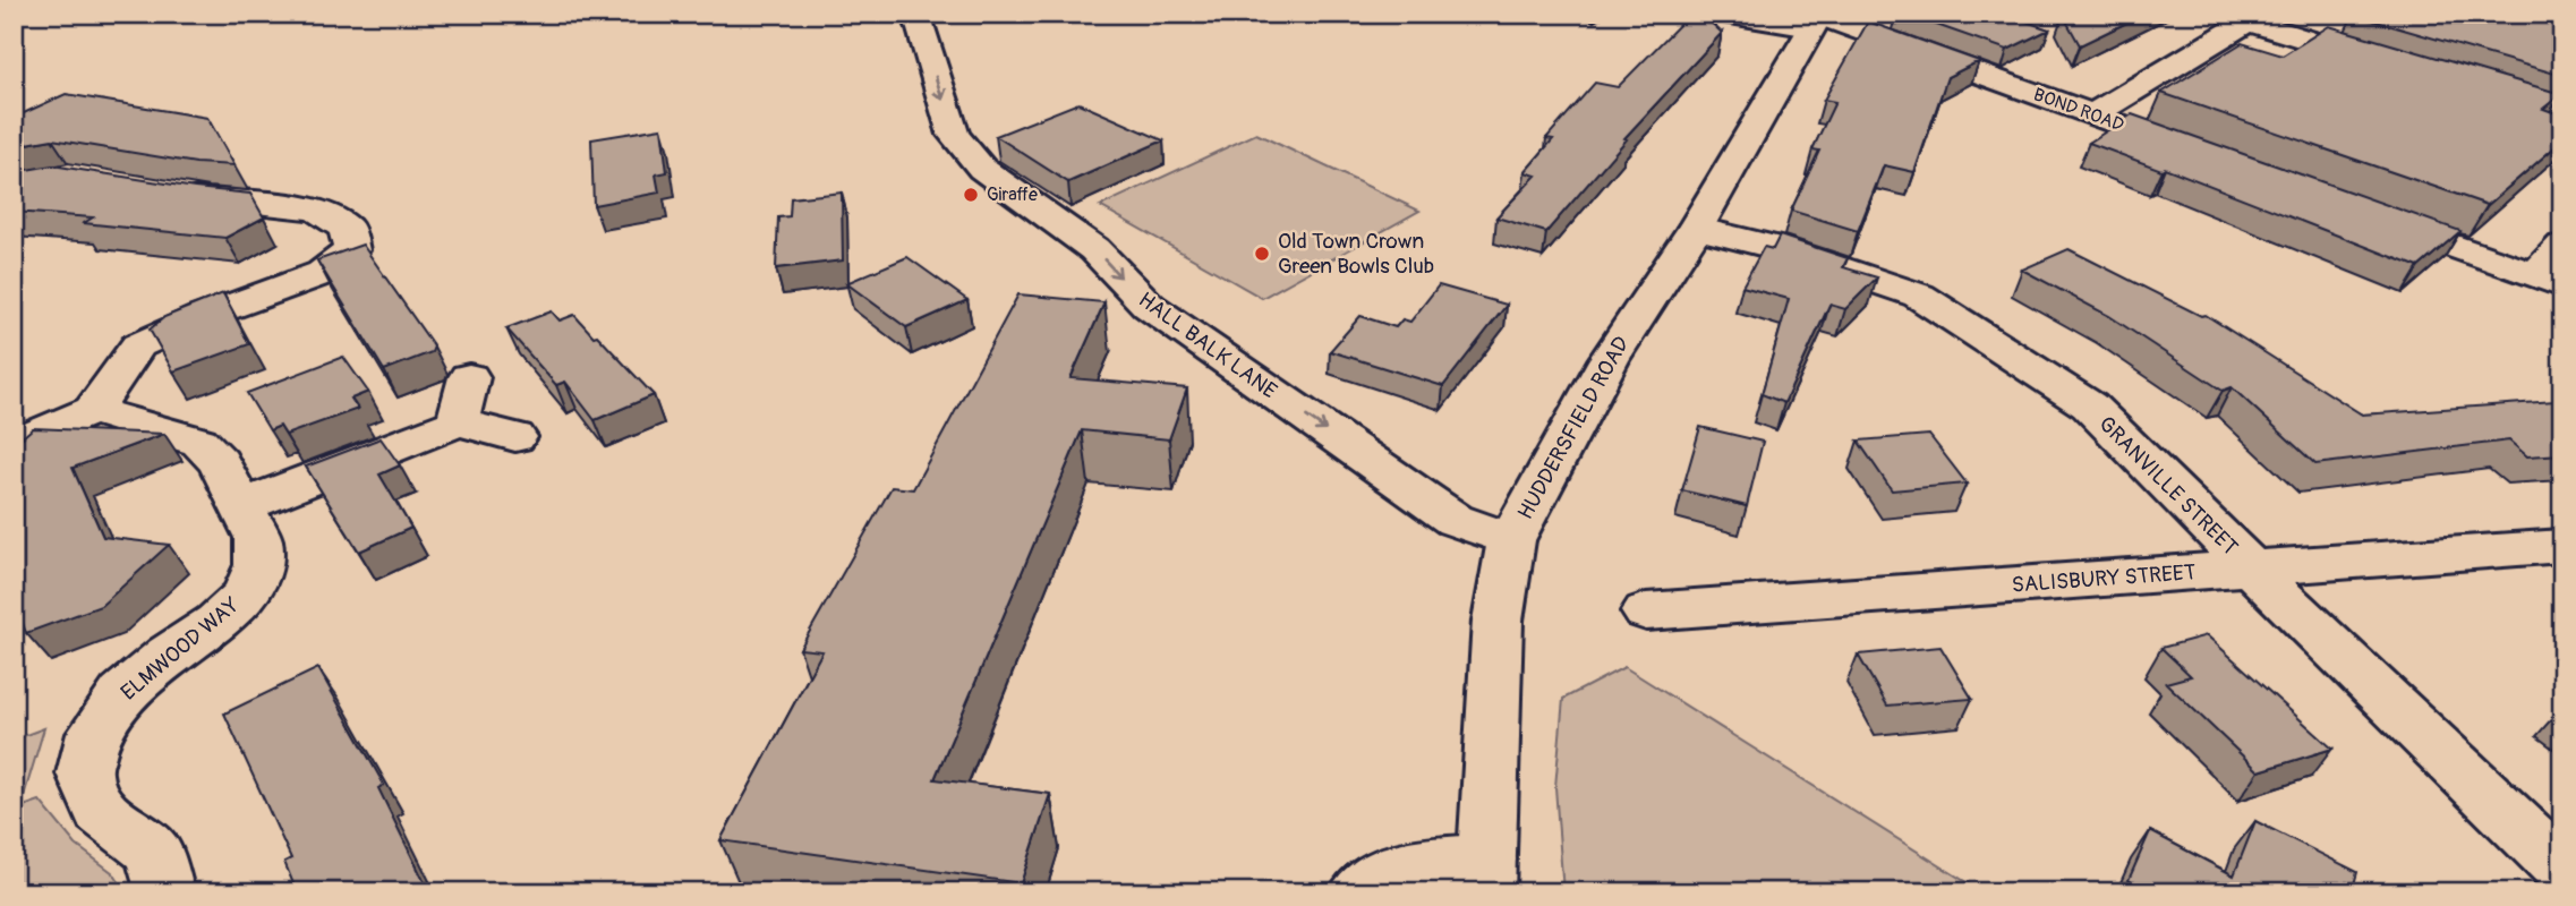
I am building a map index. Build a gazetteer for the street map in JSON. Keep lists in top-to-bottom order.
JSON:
{
  "streets": {
    "main road": [
      "BOND ROAD",
      "HALL BALK LANE",
      "HUDDERSFIELD ROAD",
      "GRANVILLE STREET",
      "SALISBURY STREET",
      "ELMWOOD WAY"
    ]
  },
  "crossings": [
    ["BOND ROAD", "HUDDERSFIELD ROAD"],
    ["HALL BALK LANE", "HUDDERSFIELD ROAD"],
    ["HUDDERSFIELD ROAD", "GRANVILLE STREET"],
    ["GRANVILLE STREET", "SALISBURY STREET"]
  ],
  "one_way": ["HALL BALK LANE"],
  "places": ["Giraffe", "Old Town Crown Green Bowls Club"]
}
